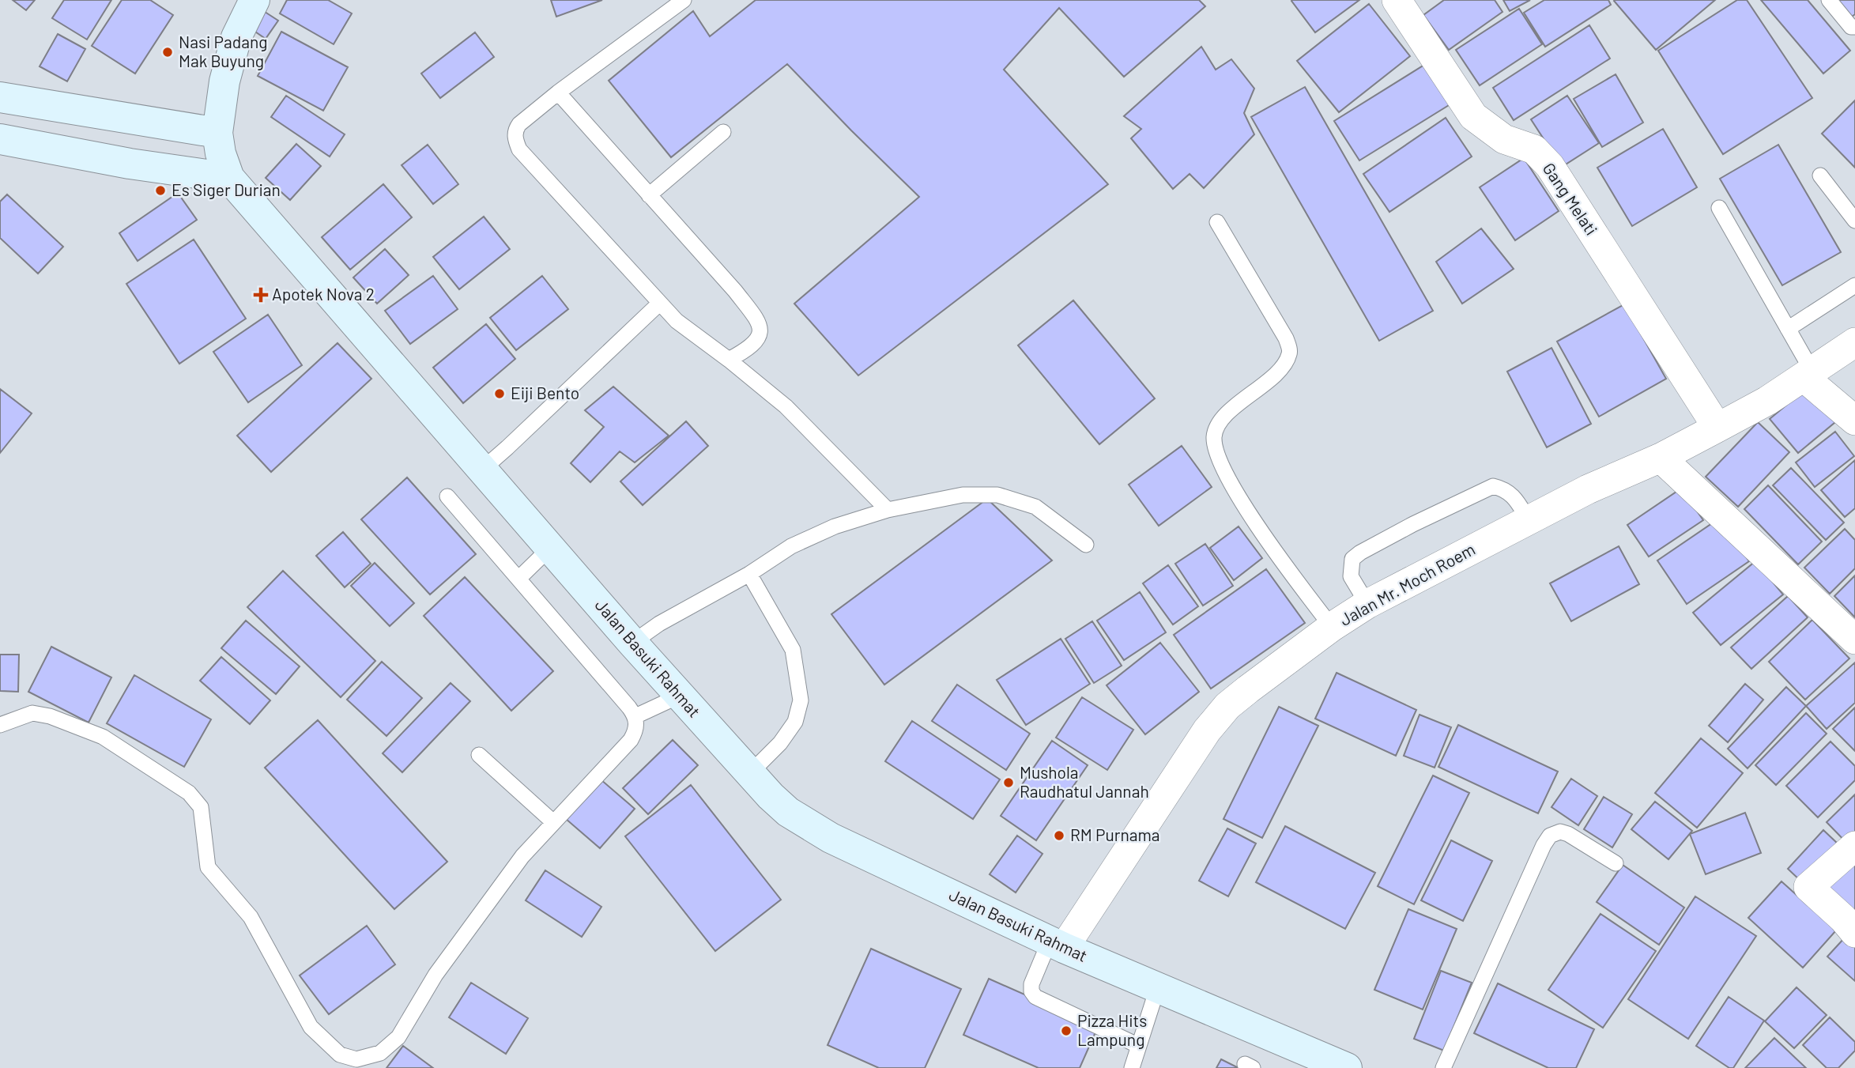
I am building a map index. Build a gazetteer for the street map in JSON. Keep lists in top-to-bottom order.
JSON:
{
  "streets": {
    "main road": ["Jalan Basuki Rahmat"],
    "street": ["Gang Melati", "Jalan Mr. Moch Roem"]
  },
  "crossings": [
    ["Gang Melati", "Jalan Mr. Moch Roem"],
    ["Jalan Mr. Moch Roem", "Jalan Basuki Rahmat"]
  ],
  "places": {
    "other": [
      "Nasi Padang Mak Buyung",
      "Es Siger Durian",
      "Eiji Bento",
      "Mushola Raudhatul Jannah",
      "RM Purnama",
      "Pizza Hits Lampung"
    ],
    "health": ["Apotek Nova 2"]
  }
}
